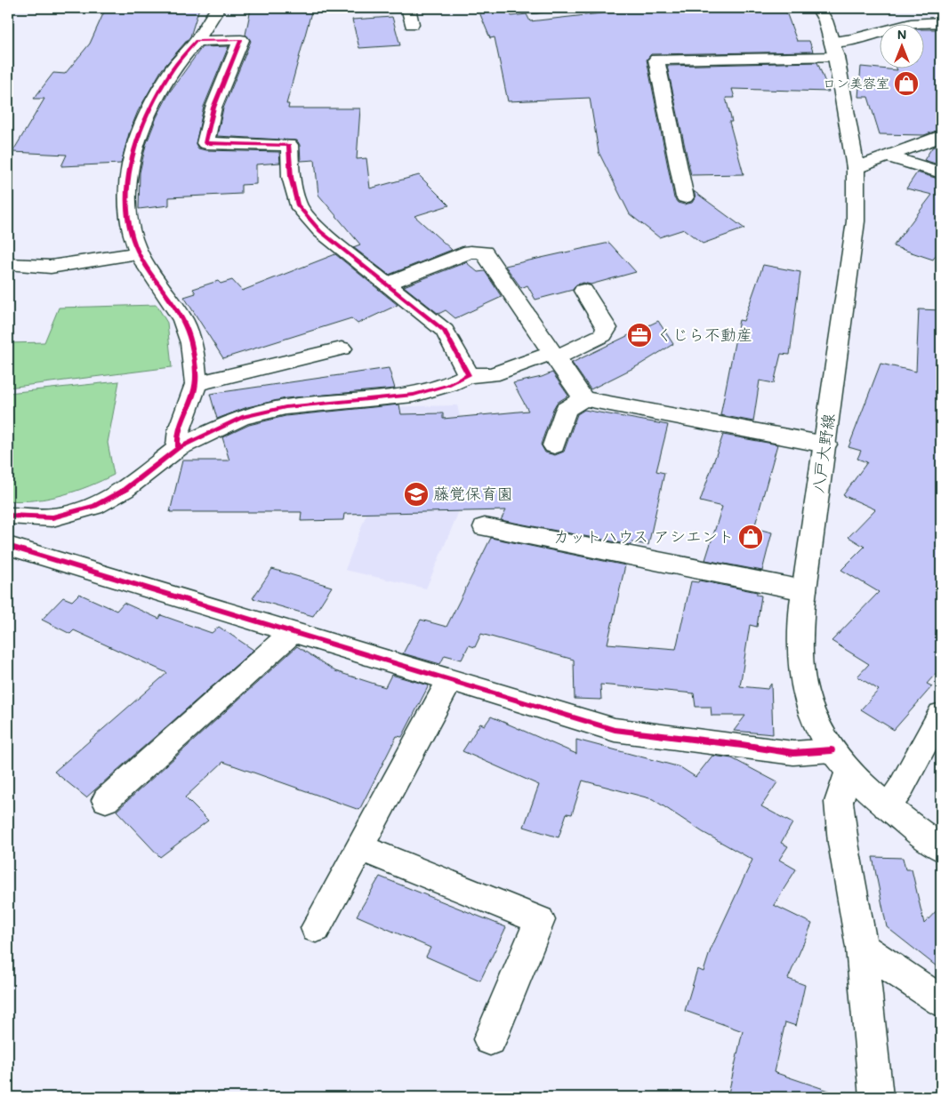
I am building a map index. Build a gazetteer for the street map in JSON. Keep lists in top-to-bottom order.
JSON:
{
  "streets": {
    "street": ["八戸大野線"]
  },
  "places": {
    "shop": ["ロン美容室", "カットハウス アシエント"],
    "office": ["くじら不動産"],
    "school or university": ["藤覚保育園"]
  },
  "north": "top"
}
